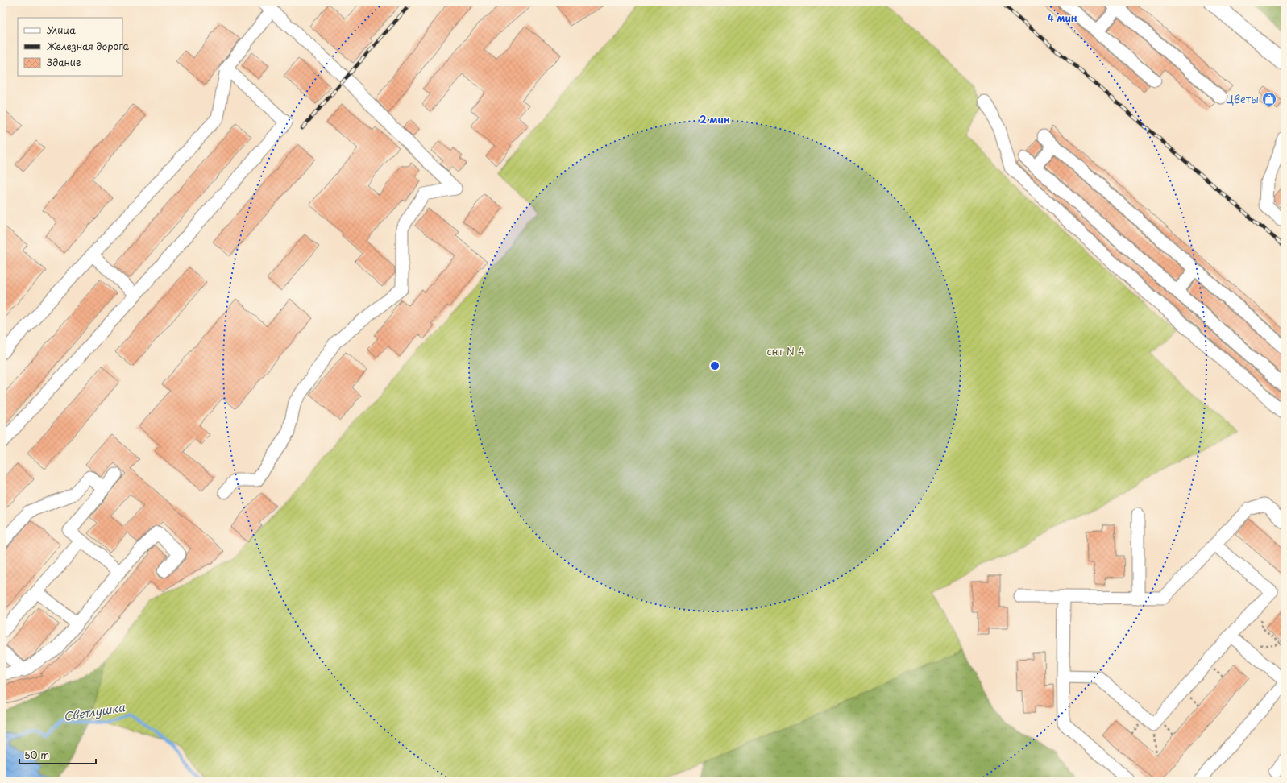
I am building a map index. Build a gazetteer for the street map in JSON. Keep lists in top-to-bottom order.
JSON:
{
  "water": ["Светлушка"],
  "parks": ["снт N 4"],
  "places": {
    "shop": ["Цветы"]
  },
  "legend": ["Улица", "Железная дорога", "Здание"],
  "scale_bar": "50 m",
  "rings": ["4 мин", "2 мин"]
}
